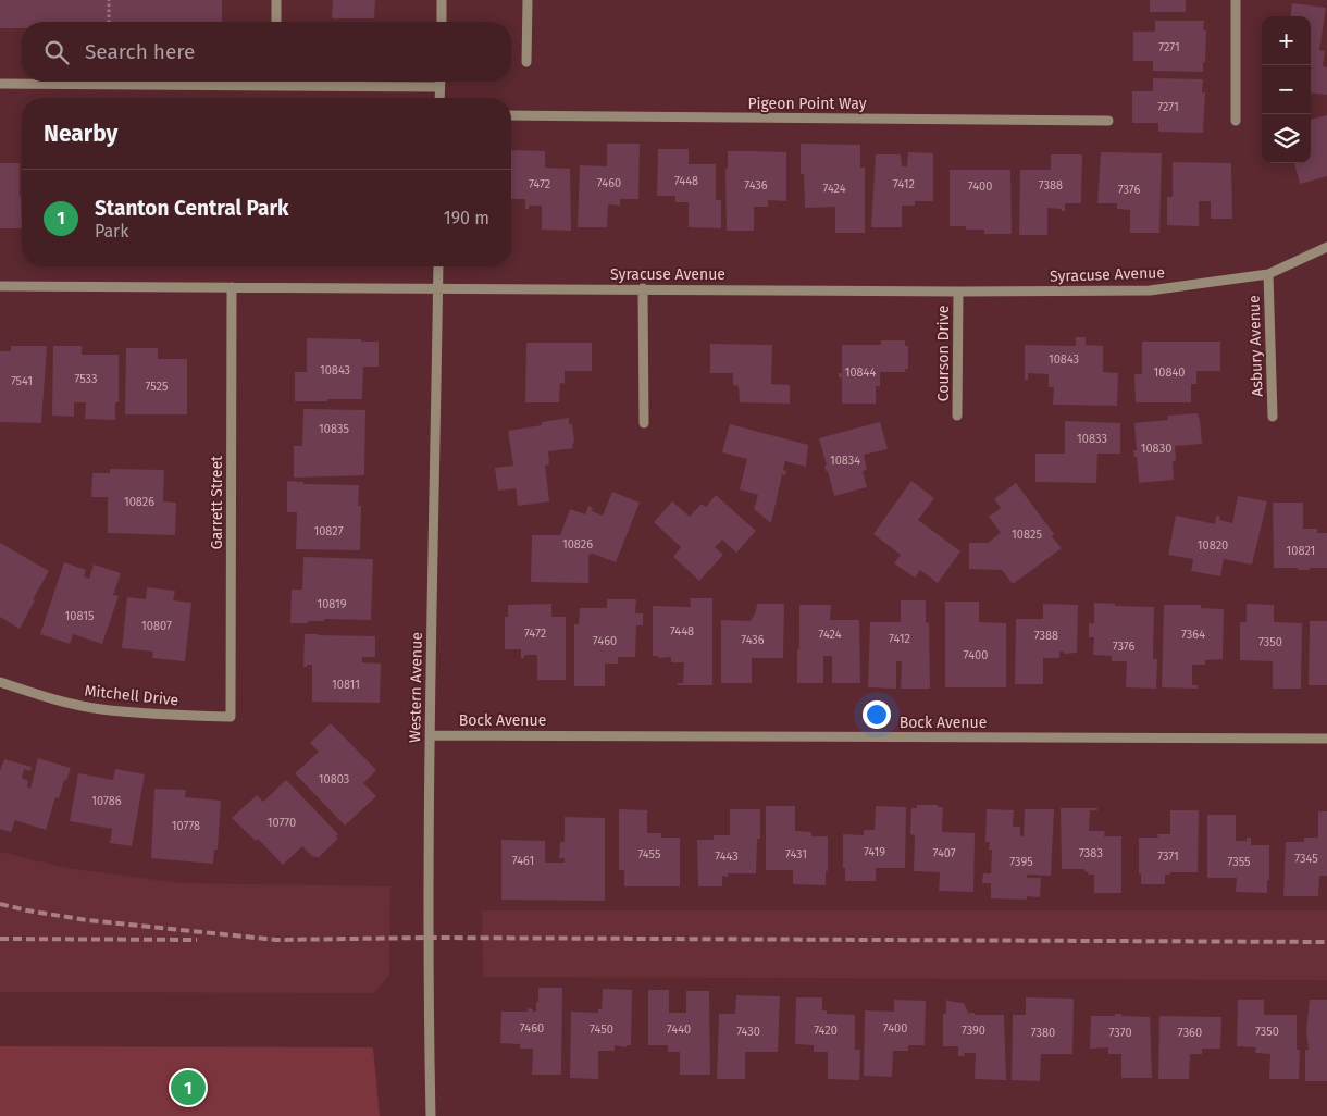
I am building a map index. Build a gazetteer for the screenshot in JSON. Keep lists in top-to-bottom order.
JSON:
{
  "streets": {
    "street": [
      "Pigeon Point Way",
      "Syracuse Avenue",
      "Asbury Avenue",
      "Courson Drive",
      "Garrett Street",
      "Western Avenue",
      "Mitchell Drive",
      "Bock Avenue"
    ]
  },
  "crossings": [
    ["Syracuse Avenue", "Asbury Avenue"],
    ["Syracuse Avenue", "Courson Drive"],
    ["Syracuse Avenue", "Garrett Street"],
    ["Syracuse Avenue", "Western Avenue"],
    ["Garrett Street", "Mitchell Drive"],
    ["Western Avenue", "Bock Avenue"]
  ],
  "house_numbers": [
    "7271",
    "7271",
    "7448",
    "7460",
    "7472",
    "7412",
    "7436",
    "7388",
    "7400",
    "7424",
    "7376",
    "10843",
    "10843",
    "10844",
    "10840",
    "7533",
    "7541",
    "7525",
    "10835",
    "10833",
    "10830",
    "10834",
    "10826",
    "10827",
    "10825",
    "10826",
    "10820",
    "10821",
    "10819",
    "10815",
    "10807",
    "7448",
    "7472",
    "7424",
    "7364",
    "7388",
    "7412",
    "7436",
    "7460",
    "7350",
    "7376",
    "7400",
    "10811",
    "10803",
    "10786",
    "10770",
    "10778",
    "7419",
    "7407",
    "7383",
    "7455",
    "7431",
    "7443",
    "7371",
    "7345",
    "7461",
    "7395",
    "7355",
    "7460",
    "7400",
    "7450",
    "7440",
    "7420",
    "7390",
    "7430",
    "7350",
    "7380",
    "7370",
    "7360"
  ],
  "page": {
    "map_buttons": ["+", "−"],
    "search": "Search here",
    "heading": "Nearby",
    "list": [
      {
        "mark": "1",
        "name": "Stanton Central Park",
        "note": "Park",
        "value": "190 m"
      }
    ],
    "pins": "1"
  }
}
